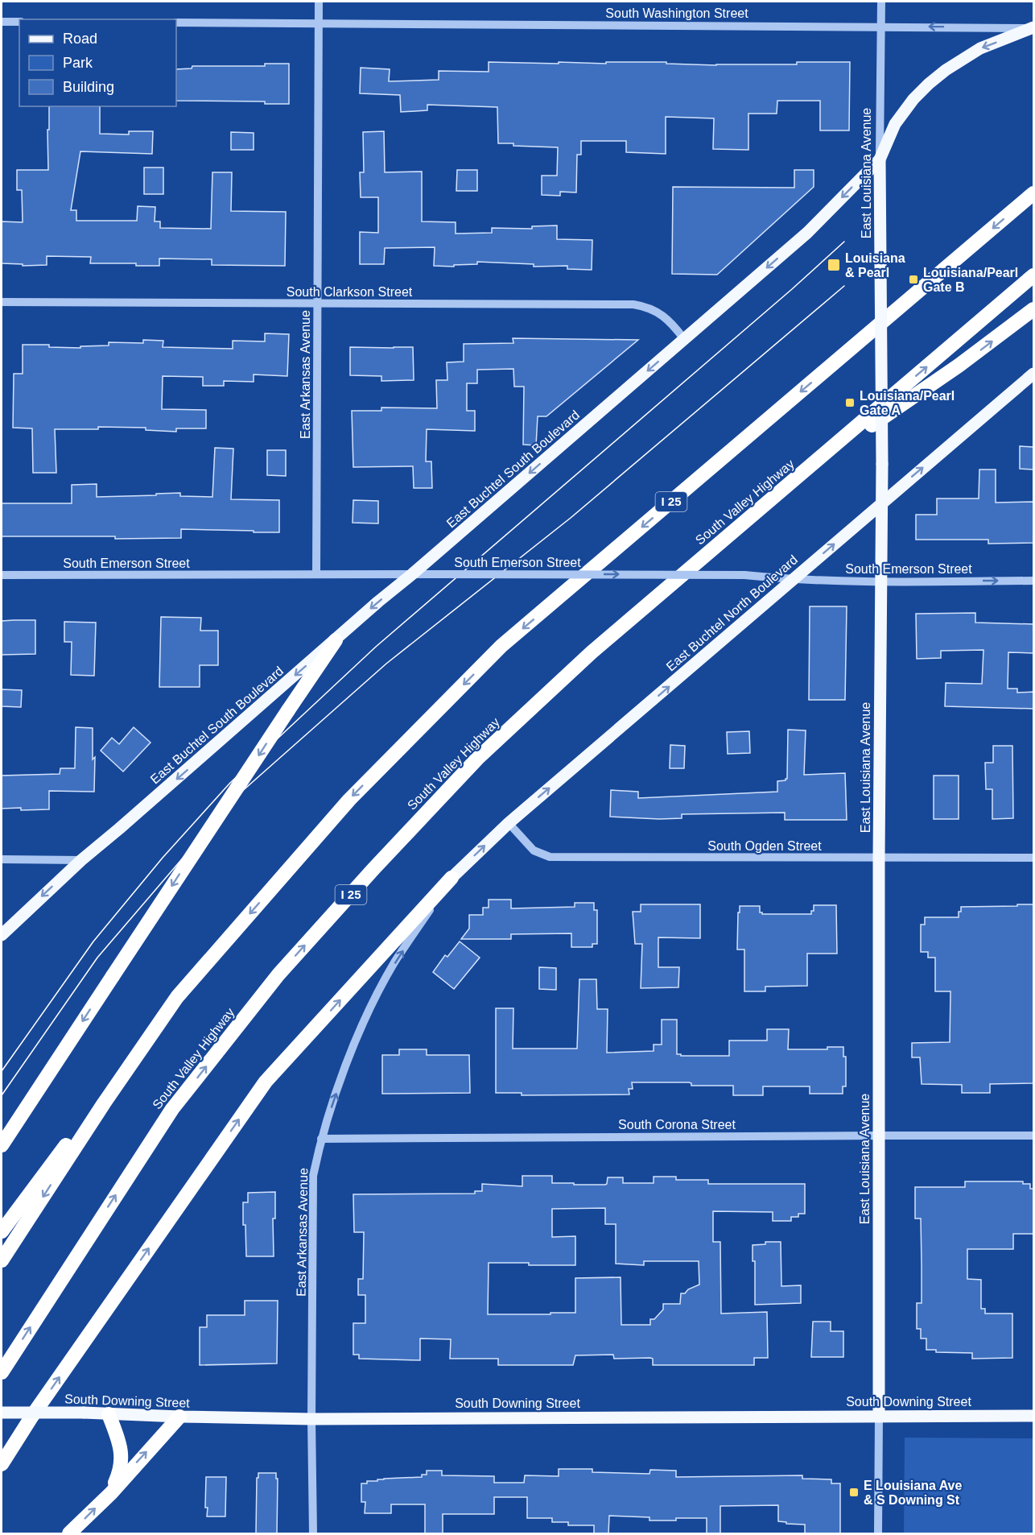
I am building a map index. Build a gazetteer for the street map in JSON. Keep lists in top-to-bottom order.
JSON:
{
  "streets": {
    "highway": ["I 25", "South Valley Highway"],
    "main road": [
      "East Louisiana Avenue",
      "East Buchtel South Boulevard",
      "East Buchtel North Boulevard",
      "South Downing Street"
    ],
    "street": [
      "South Washington Street",
      "South Clarkson Street",
      "East Arkansas Avenue",
      "South Emerson Street",
      "South Ogden Street",
      "South Corona Street"
    ]
  },
  "crossings": [
    ["South Washington Street", "East Louisiana Avenue"],
    ["South Washington Street", "East Arkansas Avenue"],
    ["South Washington Street", "East Buchtel South Boulevard"],
    ["East Louisiana Avenue", "East Buchtel South Boulevard"],
    ["East Louisiana Avenue", "South Emerson Street"],
    ["East Louisiana Avenue", "East Buchtel North Boulevard"],
    ["East Louisiana Avenue", "South Ogden Street"],
    ["East Louisiana Avenue", "South Corona Street"],
    ["East Louisiana Avenue", "South Downing Street"],
    ["South Clarkson Street", "East Arkansas Avenue"],
    ["South Clarkson Street", "East Buchtel South Boulevard"],
    ["East Arkansas Avenue", "South Emerson Street"],
    ["East Arkansas Avenue", "East Buchtel North Boulevard"],
    ["East Arkansas Avenue", "South Corona Street"],
    ["East Arkansas Avenue", "South Downing Street"],
    ["East Buchtel South Boulevard", "South Emerson Street"],
    ["South Emerson Street", "East Buchtel North Boulevard"],
    ["East Buchtel North Boulevard", "South Ogden Street"]
  ],
  "one_way": ["East Buchtel South Boulevard", "South Emerson Street", "East Buchtel North Boulevard"],
  "places": {
    "transit": [
      "Louisiana & Pearl",
      "Louisiana/Pearl Gate B",
      "Louisiana/Pearl Gate A",
      "E Louisiana Ave & S Downing St"
    ]
  },
  "legend": ["Road", "Park", "Building"]
}
